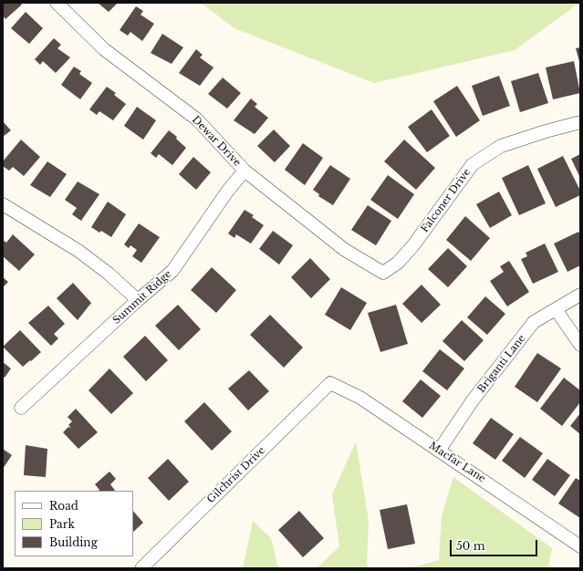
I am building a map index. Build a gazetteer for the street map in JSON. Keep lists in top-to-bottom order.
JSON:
{
  "streets": {
    "street": [
      "Dewar Drive",
      "Falconer Drive",
      "Summit Ridge",
      "Briganti Lane",
      "Macfar Lane",
      "Gilchrist Drive"
    ]
  },
  "crossings": [
    ["Dewar Drive", "Falconer Drive"],
    ["Dewar Drive", "Summit Ridge"],
    ["Briganti Lane", "Macfar Lane"],
    ["Macfar Lane", "Gilchrist Drive"]
  ],
  "legend": ["Road", "Park", "Building"],
  "scale_bar": "50 m"
}
